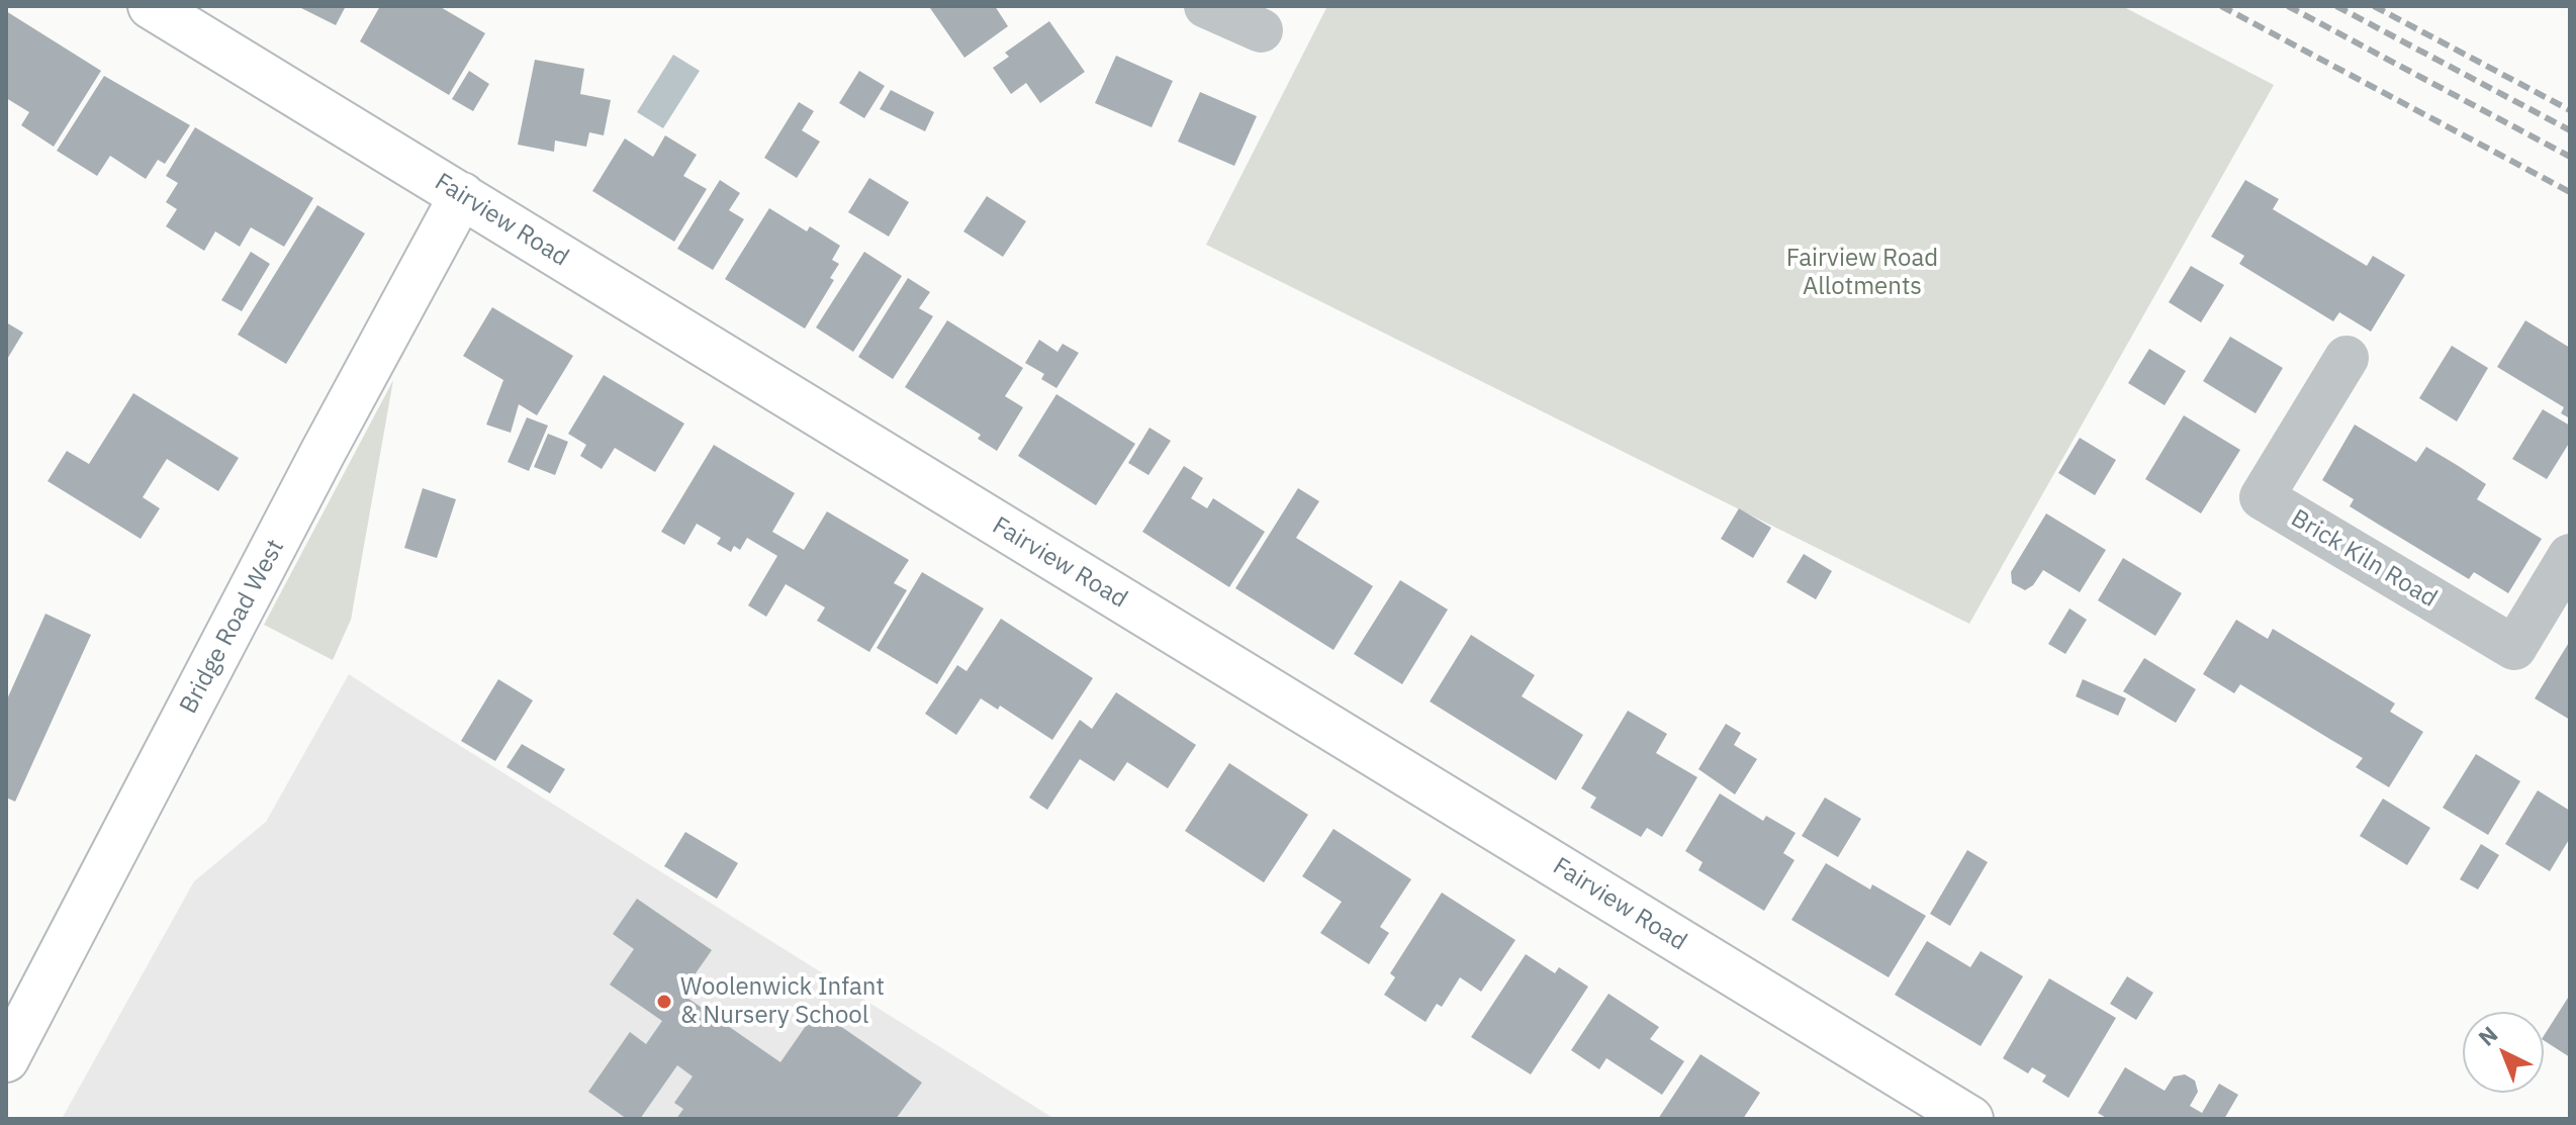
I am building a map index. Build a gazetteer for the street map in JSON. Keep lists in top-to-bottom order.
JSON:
{
  "streets": {
    "street": ["Fairview Road", "Brick Kiln Road", "Bridge Road West"]
  },
  "crossings": [
    ["Fairview Road", "Bridge Road West"]
  ],
  "parks": ["Fairview Road Allotments"],
  "places": ["Woolenwick Infant & Nursery School"],
  "north": "top left"
}
